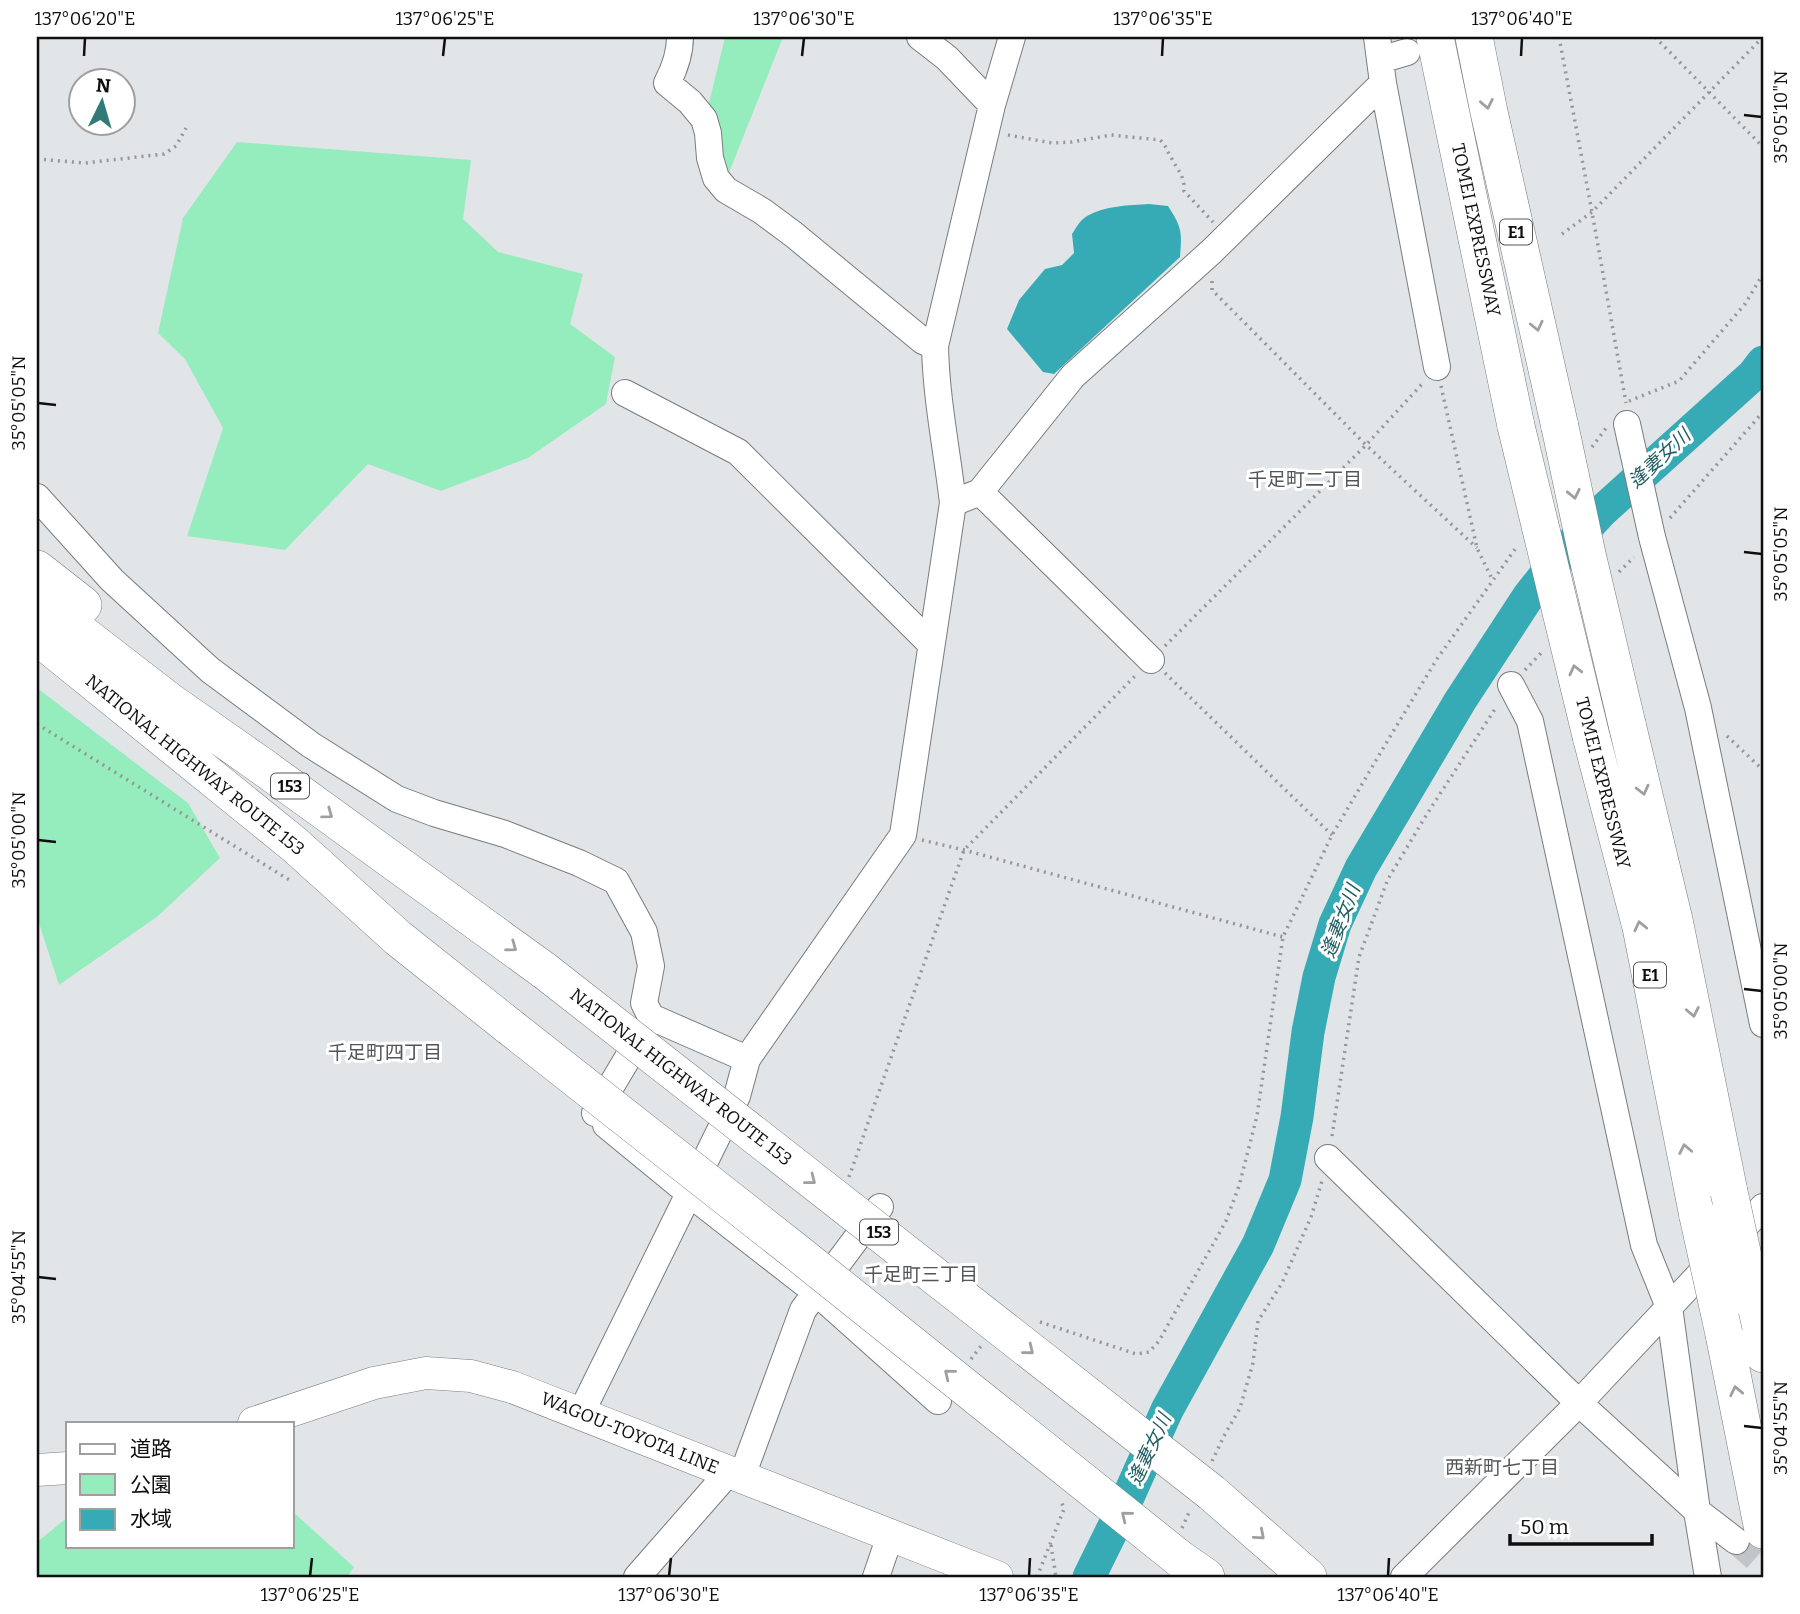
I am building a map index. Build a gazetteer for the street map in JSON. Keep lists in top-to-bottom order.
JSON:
{
  "streets": {
    "highway": [
      "TOMEI EXPRESSWAY",
      "E1",
      "NATIONAL HIGHWAY ROUTE 153",
      "153"
    ],
    "main road": ["WAGOU-TOYOTA LINE"]
  },
  "districts": [
    "千足町二丁目",
    "千足町四丁目",
    "千足町三丁目",
    "西新町七丁目"
  ],
  "water": ["逢妻女川"],
  "legend": ["道路", "公園", "水域"],
  "scale_bar": "50 m",
  "north": "top",
  "coordinates": [
    "137°06'20\"E",
    "137°06'25\"E",
    "137°06'30\"E",
    "137°06'35\"E",
    "137°06'40\"E",
    "35°05'10\"N",
    "35°05'05\"N",
    "35°05'00\"N",
    "35°04'55\"N"
  ]
}
